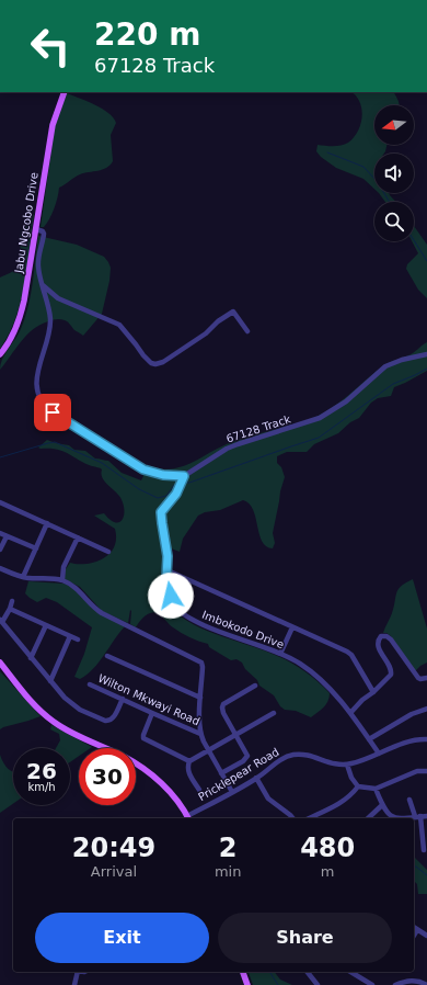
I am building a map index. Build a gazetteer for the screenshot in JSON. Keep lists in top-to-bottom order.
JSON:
{
  "streets": {
    "main road": ["Jabu Ngcobo Drive"],
    "street": [
      "67128 Track",
      "Imbokodo Drive",
      "Wilton Mkwayi Road",
      "Pricklepear Road"
    ]
  },
  "crossings": [
    ["67128 Track", "Imbokodo Drive"],
    ["Imbokodo Drive", "Pricklepear Road"]
  ],
  "north": "left",
  "page": {
    "turn": ["220 m", "67128 Track"],
    "speed": "26 km/h",
    "limit": "30",
    "eta": [
      "20:49",
      "Arrival",
      "2",
      "min",
      "480",
      "m"
    ],
    "buttons": ["Exit", "Share"]
  }
}
